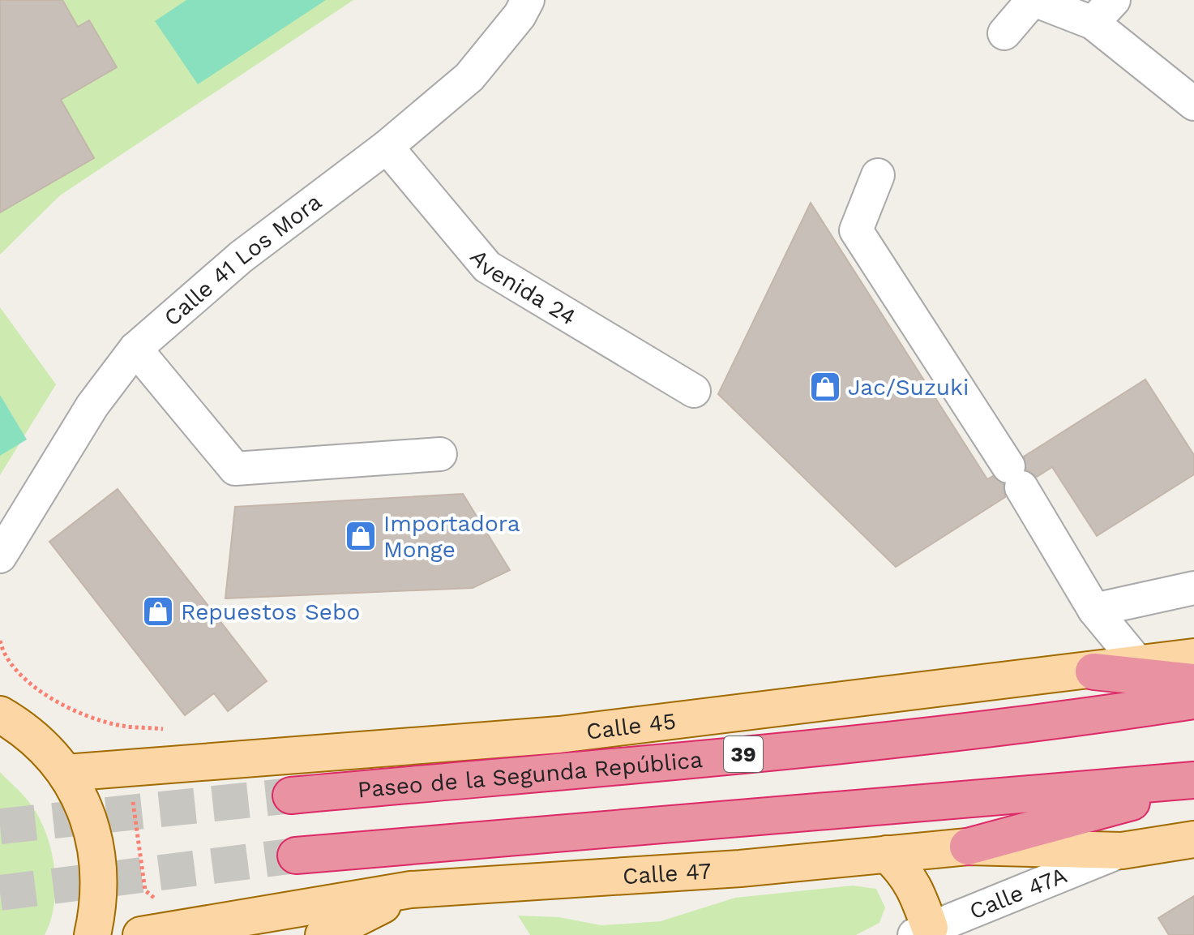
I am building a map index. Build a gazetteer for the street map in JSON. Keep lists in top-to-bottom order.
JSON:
{
  "streets": {
    "highway": ["39", "Paseo de la Segunda República"],
    "main road": ["Calle 45", "Calle 47"],
    "street": ["Calle 41 Los Mora", "Avenida 24", "Calle 47A"]
  },
  "crossings": [
    ["Calle 41 Los Mora", "Avenida 24"],
    ["Calle 47", "Calle 47A"]
  ],
  "places": {
    "shop": ["Jac/Suzuki", "Importadora Monge", "Repuestos Sebo"]
  }
}
